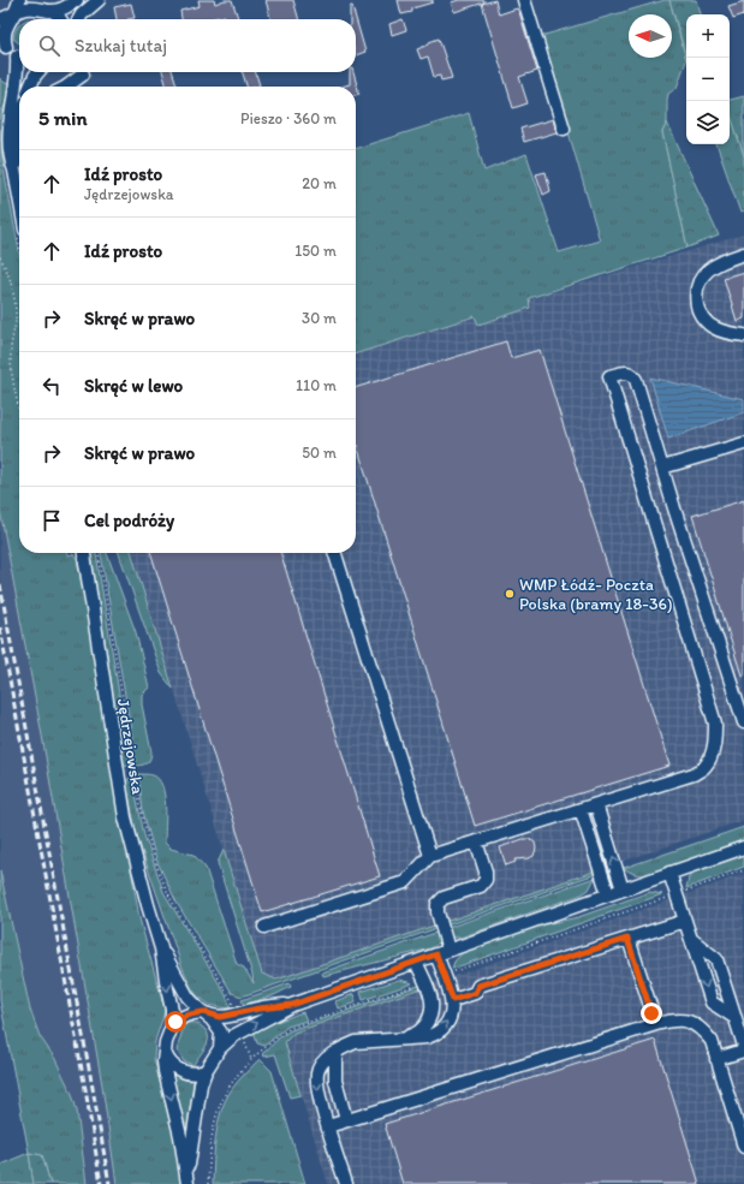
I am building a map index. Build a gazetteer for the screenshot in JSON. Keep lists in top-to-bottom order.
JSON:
{
  "streets": {
    "street": ["Jędrzejowska"]
  },
  "places": ["WMP Łódź- Poczta Polska (bramy 18-36)"],
  "north": "left",
  "page": {
    "map_buttons": ["+", "−"],
    "search": "Szukaj tutaj",
    "heading": ["5 min", "Pieszo · 360 m"],
    "list": [
      ["Idź prosto", "Jędrzejowska", "20 m"],
      ["Idź prosto", "150 m"],
      ["Skręć w prawo", "30 m"],
      ["Skręć w lewo", "110 m"],
      ["Skręć w prawo", "50 m"],
      "Cel podróży"
    ]
  }
}
